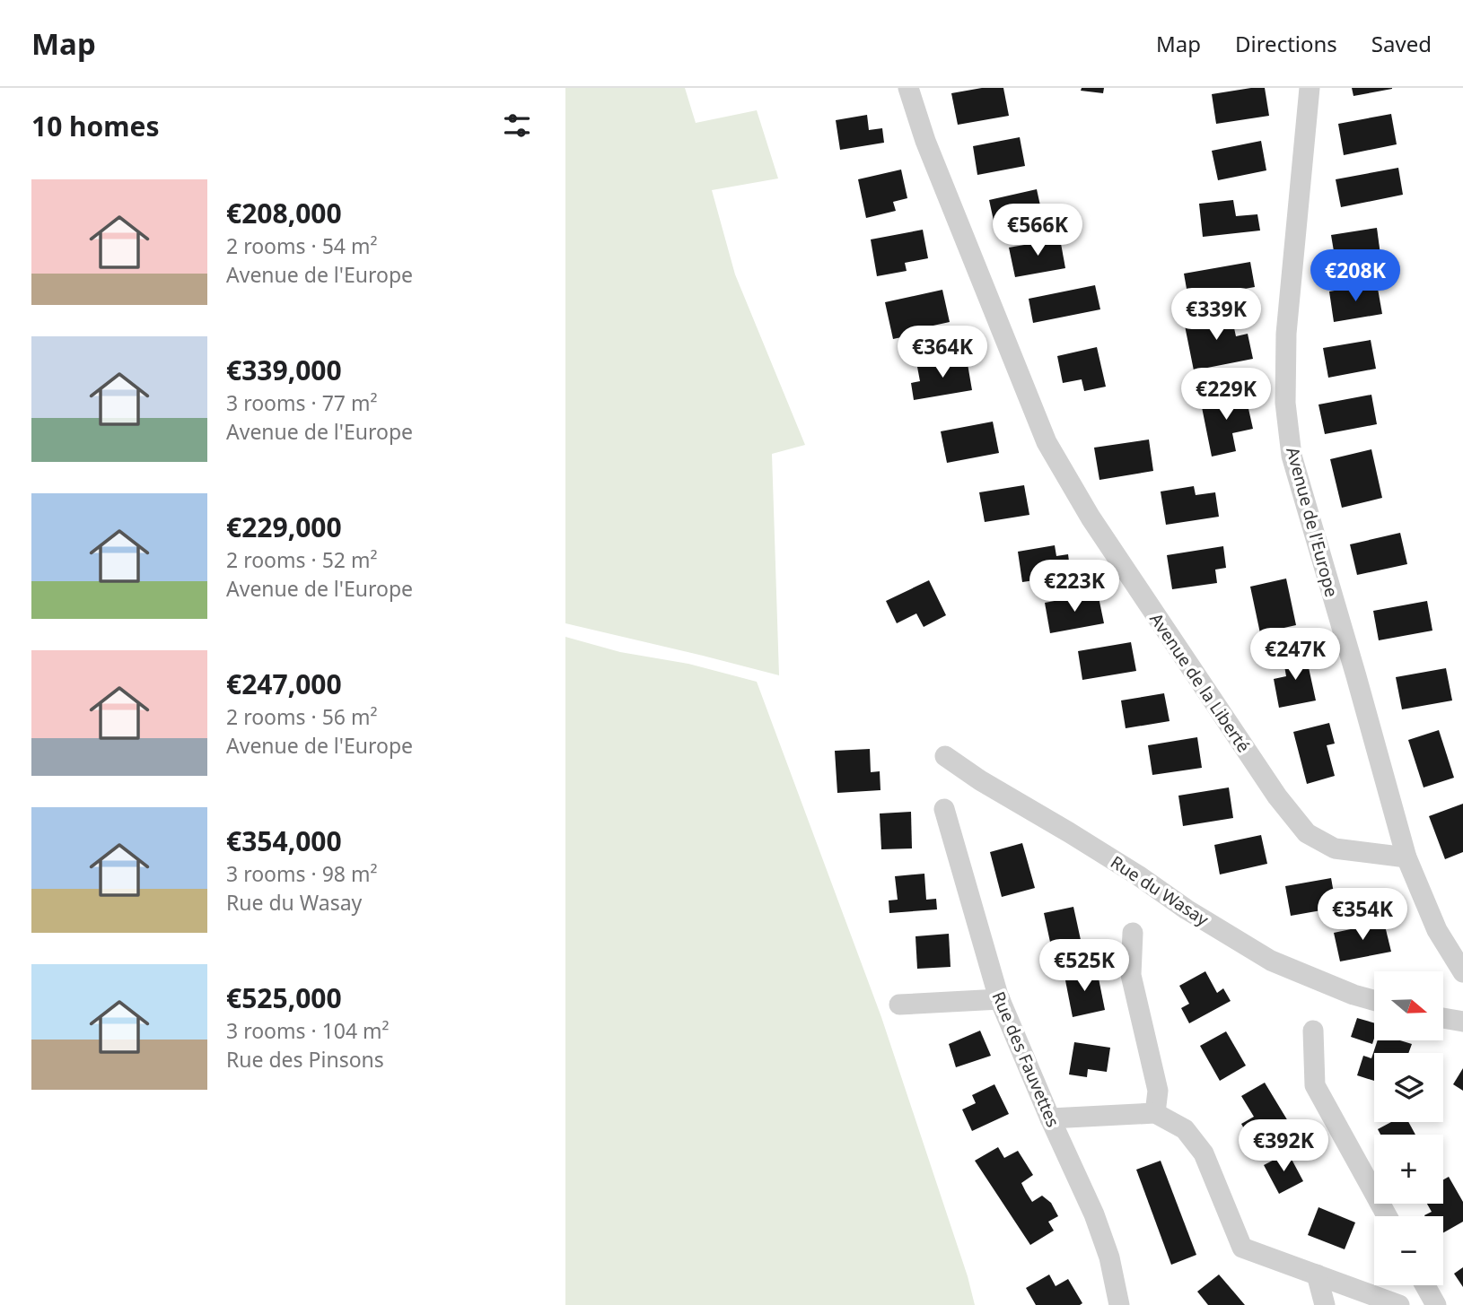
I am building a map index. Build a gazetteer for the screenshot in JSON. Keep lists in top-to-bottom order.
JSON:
{
  "streets": {
    "street": [
      "Avenue de l'Europe",
      "Avenue de la Liberté",
      "Rue du Wasay",
      "Rue des Fauvettes"
    ]
  },
  "crossings": [
    ["Avenue de l'Europe", "Avenue de la Liberté"]
  ],
  "north": "right",
  "page": {
    "header": "Map",
    "nav": ["Map", "Directions", "Saved"],
    "heading": "10 homes",
    "list": [
      {
        "name": "€208,000",
        "note": "2 rooms · 54 m² · Avenue de l'Europe"
      },
      {
        "name": "€339,000",
        "note": "3 rooms · 77 m² · Avenue de l'Europe"
      },
      {
        "name": "€229,000",
        "note": "2 rooms · 52 m² · Avenue de l'Europe"
      },
      {
        "name": "€247,000",
        "note": "2 rooms · 56 m² · Avenue de l'Europe"
      },
      {
        "name": "€354,000",
        "note": "3 rooms · 98 m² · Rue du Wasay"
      },
      {
        "name": "€525,000",
        "note": "3 rooms · 104 m² · Rue des Pinsons"
      }
    ],
    "price": [
      "€566K",
      "€208K",
      "€339K",
      "€364K",
      "€229K",
      "€223K",
      "€247K",
      "€354K",
      "€525K",
      "€392K"
    ],
    "map_buttons": ["+", "−"]
  }
}
